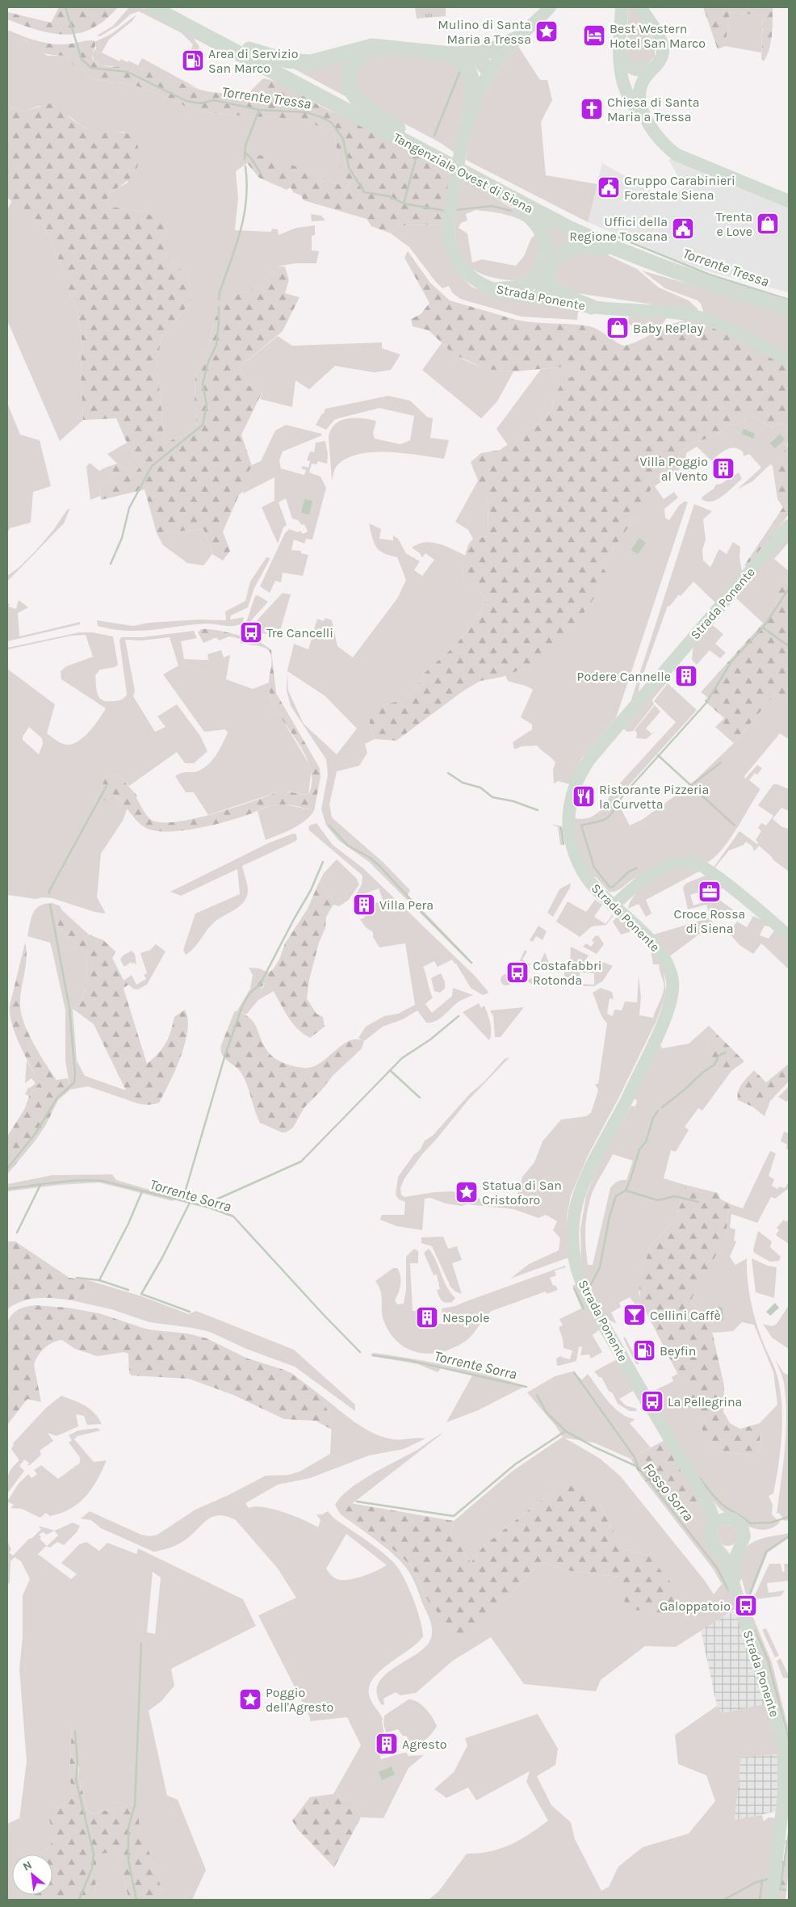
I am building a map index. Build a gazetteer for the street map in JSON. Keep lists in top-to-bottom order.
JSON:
{
  "streets": {
    "highway": ["Tangenziale Ovest di Siena"],
    "main road": ["Strada Ponente"]
  },
  "water": ["Torrente Tressa", "Torrente Sorra", "Fosso Sorra"],
  "places": {
    "place": ["Mulino di Santa Maria a Tressa", "Statua di San Cristoforo", "Poggio dell'Agresto"],
    "hotel": ["Best Western Hotel San Marco"],
    "fuel station": ["Area di Servizio San Marco", "Beyfin"],
    "church": ["Chiesa di Santa Maria a Tressa"],
    "public building": ["Gruppo Carabinieri Forestale Siena", "Uffici della Regione Toscana"],
    "shop": ["Trenta e Love", "Baby RePlay"],
    "building": [
      "Villa Poggio al Vento",
      "Podere Cannelle",
      "Villa Pera",
      "Nespole",
      "Agresto"
    ],
    "bus stop": [
      "Tre Cancelli",
      "Costafabbri Rotonda",
      "La Pellegrina",
      "Galoppatoio"
    ],
    "restaurant": ["Ristorante Pizzeria la Curvetta"],
    "office": ["Croce Rossa di Siena"],
    "bar": ["Cellini Caffè"]
  },
  "north": "top left"
}
